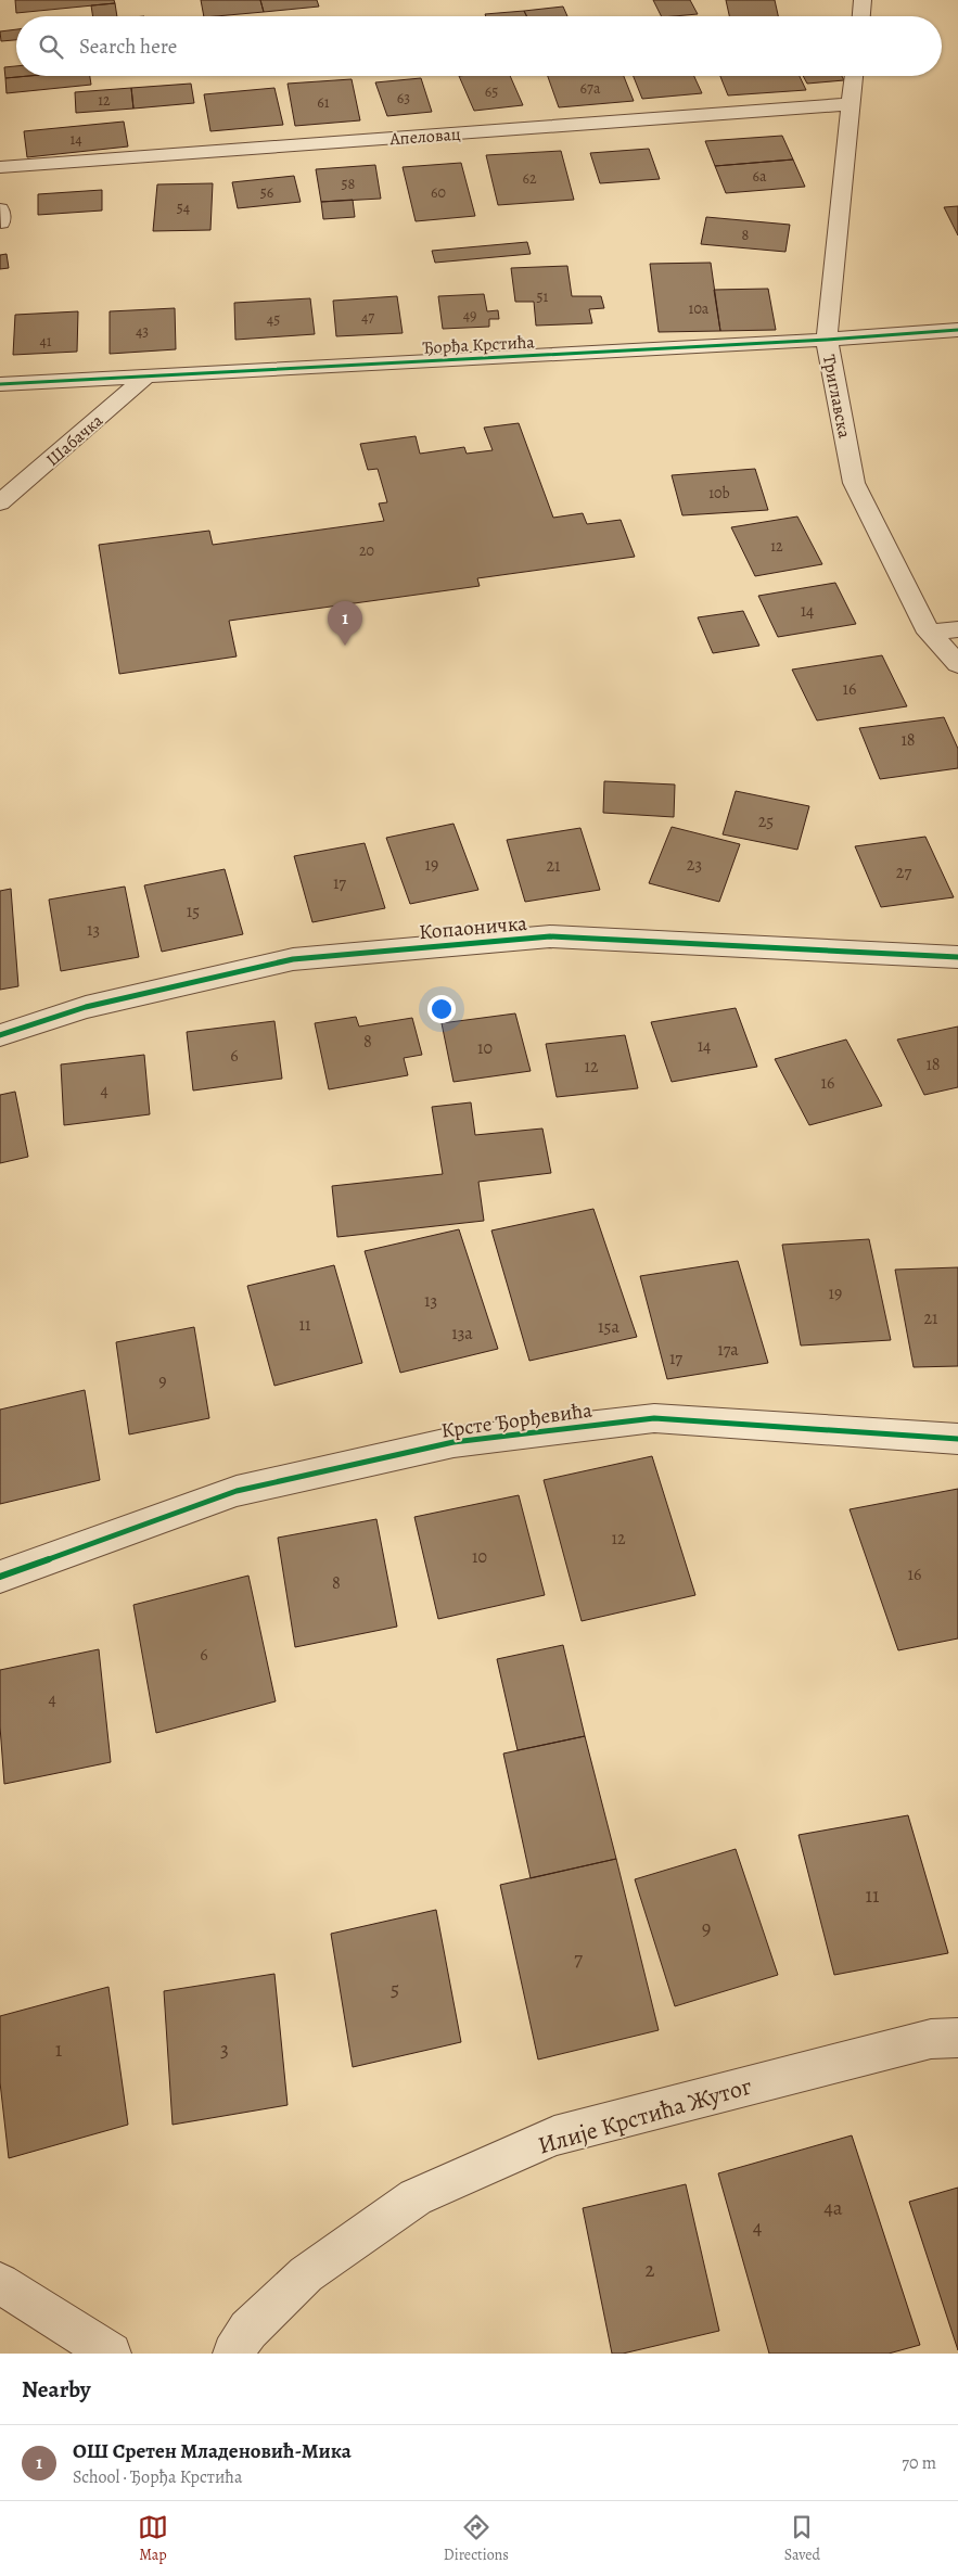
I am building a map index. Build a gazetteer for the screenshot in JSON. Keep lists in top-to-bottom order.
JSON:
{
  "streets": {
    "street": [
      "Апеловац",
      "Ђорђа Крстића",
      "Триглавска",
      "Шабачка",
      "Копаоничка",
      "Крсте Ђорђевића",
      "Илије Крстића Жутог"
    ]
  },
  "crossings": [
    ["Апеловац", "Триглавска"],
    ["Ђорђа Крстића", "Триглавска"],
    ["Ђорђа Крстића", "Шабачка"]
  ],
  "house_numbers": [
    "67a",
    "65",
    "63",
    "12",
    "61",
    "14",
    "6a",
    "62",
    "58",
    "56",
    "60",
    "54",
    "8",
    "51",
    "10a",
    "49",
    "47",
    "45",
    "43",
    "41",
    "10b",
    "12",
    "20",
    "14",
    "16",
    "18",
    "25",
    "19",
    "23",
    "21",
    "27",
    "17",
    "15",
    "13",
    "8",
    "14",
    "10",
    "6",
    "18",
    "12",
    "16",
    "4",
    "19",
    "13",
    "21",
    "11",
    "15a",
    "13a",
    "17a",
    "17",
    "9",
    "12",
    "10",
    "16",
    "8",
    "6",
    "4",
    "11",
    "9",
    "7",
    "5",
    "1",
    "3",
    "4a",
    "4",
    "2"
  ],
  "page": {
    "search": "Search here",
    "pins": "1",
    "heading": "Nearby",
    "list": [
      {
        "mark": "1",
        "name": "ОШ Сретен Младеновић-Мика",
        "note": "School · Ђорђа Крстића",
        "value": "70 m"
      }
    ],
    "nav": ["Map", "Directions", "Saved"]
  }
}
